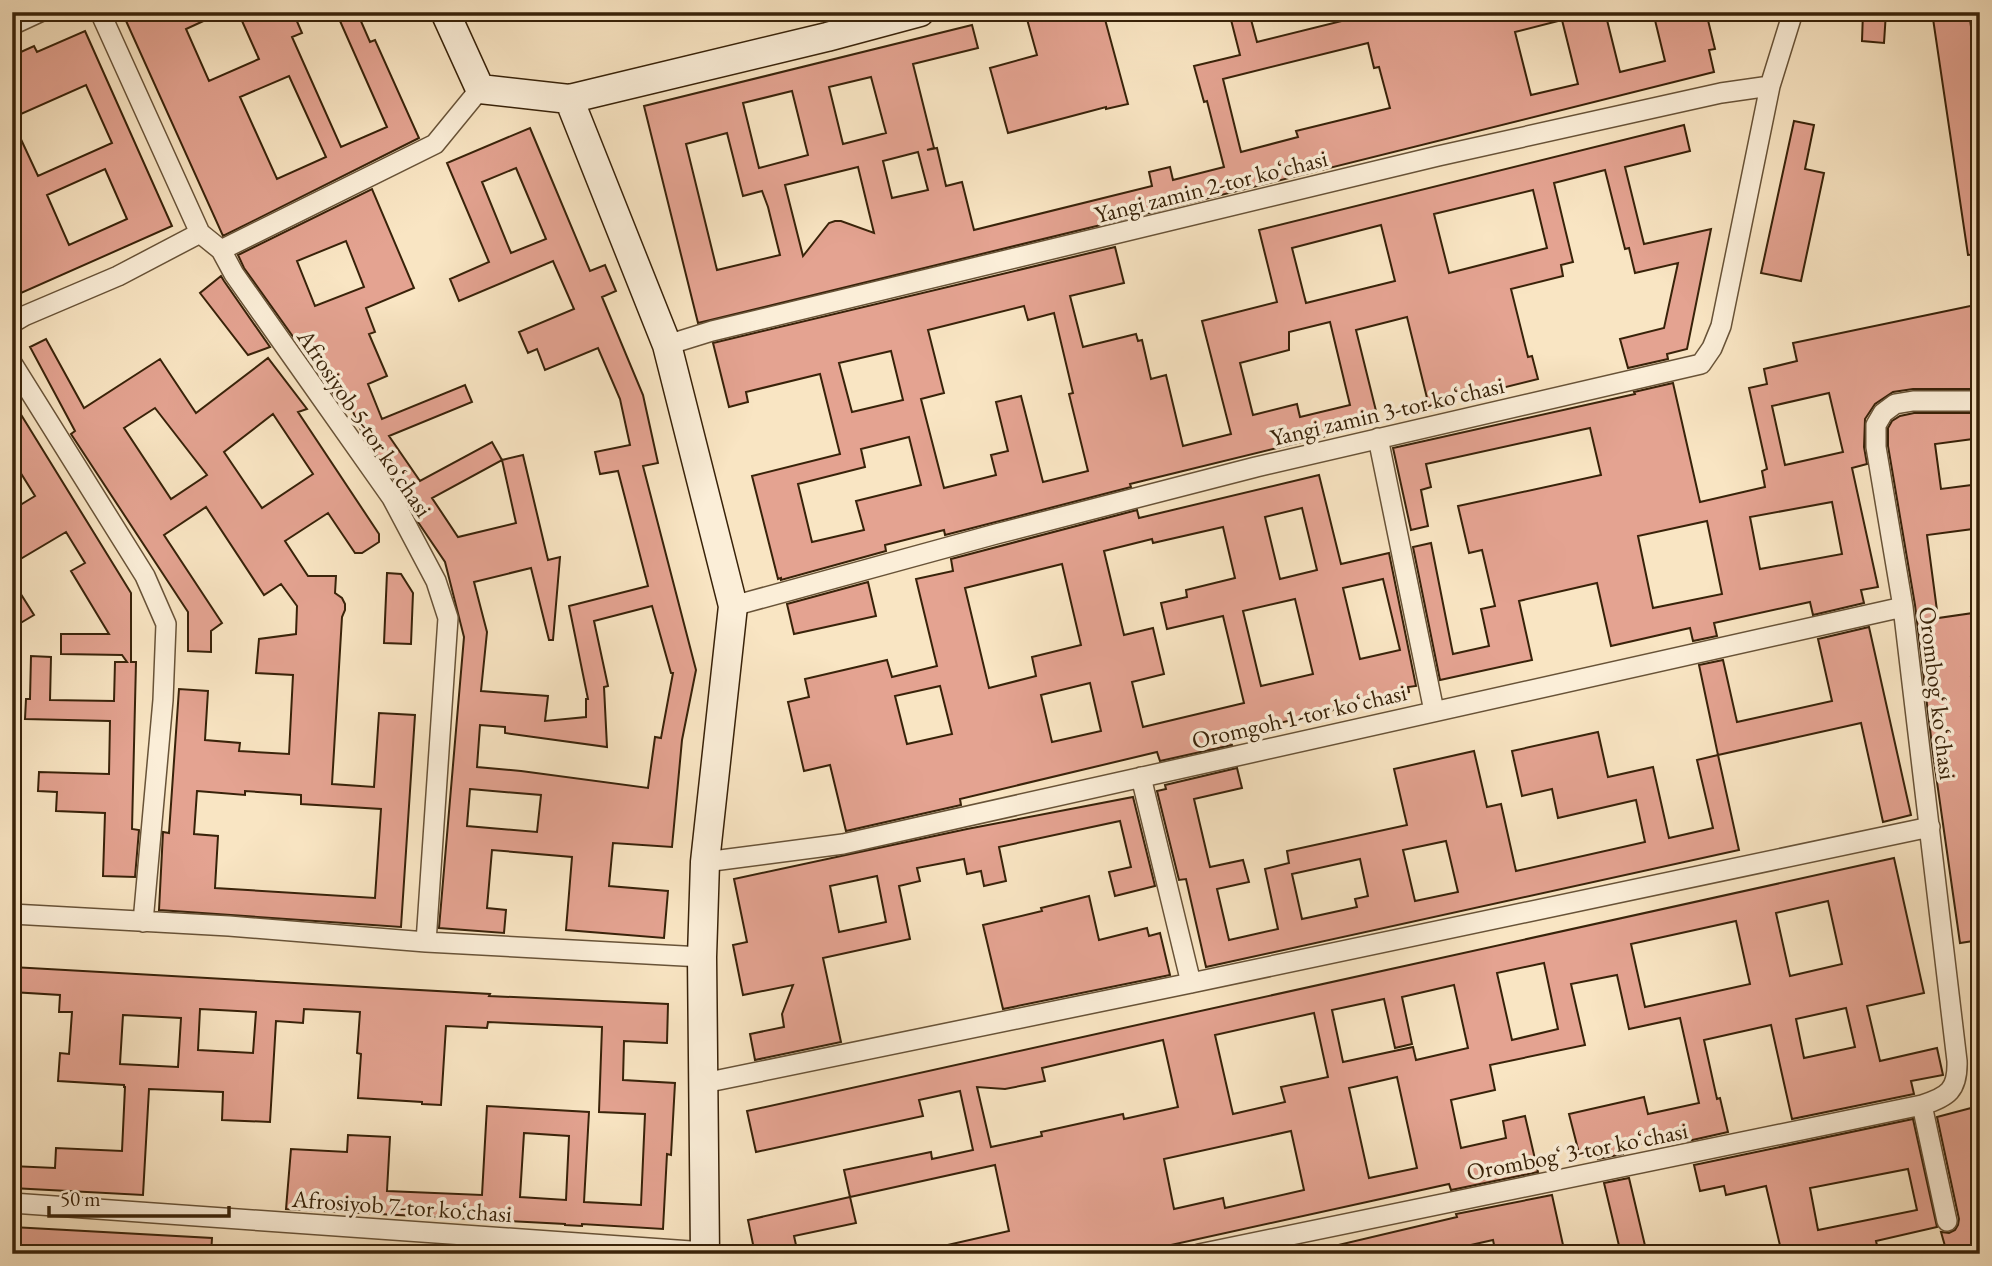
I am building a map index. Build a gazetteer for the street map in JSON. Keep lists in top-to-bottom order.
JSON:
{
  "streets": {
    "street": [
      "Yangi zamin 2-tor koʻchasi",
      "Yangi zamin 3-tor koʻchasi",
      "Afrosiyob 5-tor koʻchasi",
      "Orombogʻ koʻchasi",
      "Oromgoh 1-tor koʻchasi",
      "Orombogʻ 3-tor koʻchasi",
      "Afrosiyob 7-tor koʻchasi"
    ]
  },
  "crossings": [
    ["Yangi zamin 2-tor koʻchasi", "Yangi zamin 3-tor koʻchasi"],
    ["Orombogʻ koʻchasi", "Oromgoh 1-tor koʻchasi"],
    ["Orombogʻ koʻchasi", "Orombogʻ 3-tor koʻchasi"]
  ],
  "scale_bar": "50 m"
}
